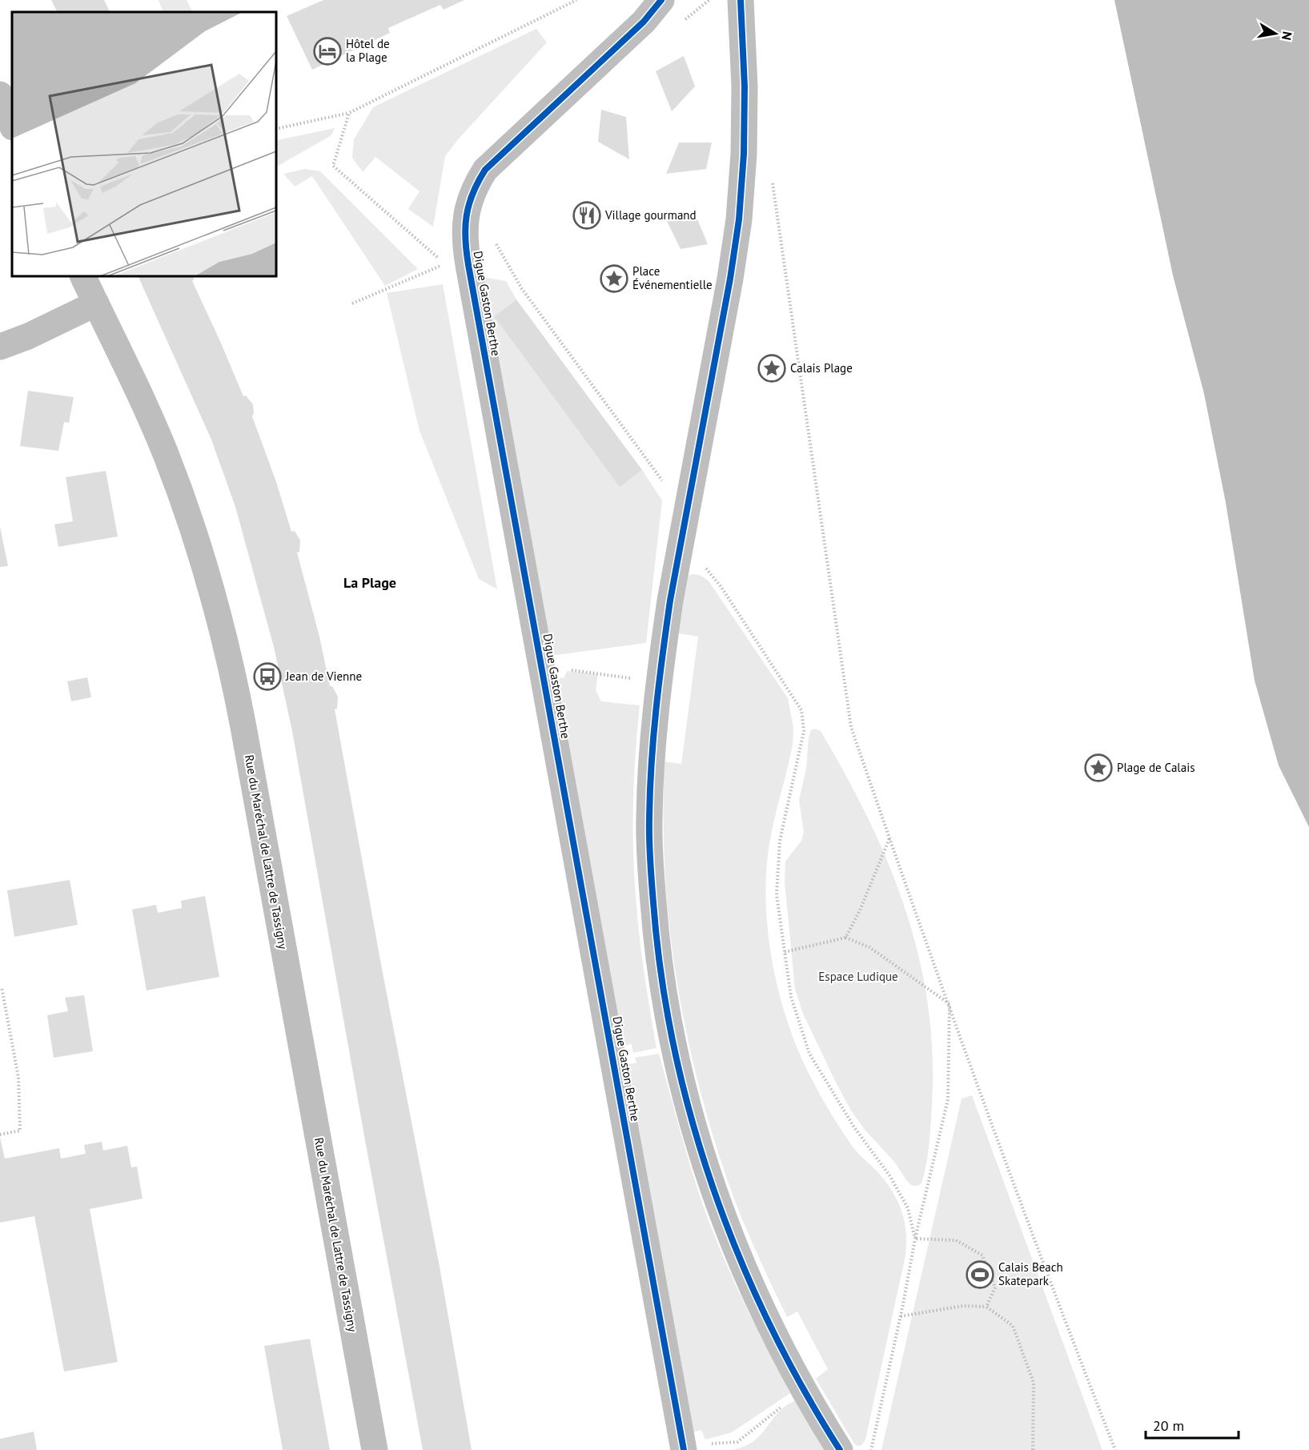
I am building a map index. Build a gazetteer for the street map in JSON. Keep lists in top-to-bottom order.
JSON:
{
  "streets": {
    "street": ["Digue Gaston Berthe", "Rue du Maréchal de Lattre de Tassigny"]
  },
  "districts": ["La Plage"],
  "parks": ["Espace Ludique"],
  "places": {
    "hotel": ["Hôtel de la Plage"],
    "restaurant": ["Village gourmand"],
    "place": ["Place Événementielle", "Calais Plage", "Plage de Calais"],
    "bus stop": ["Jean de Vienne"],
    "sports": ["Calais Beach Skatepark"]
  },
  "scale_bar": "20 m",
  "north": "right"
}
